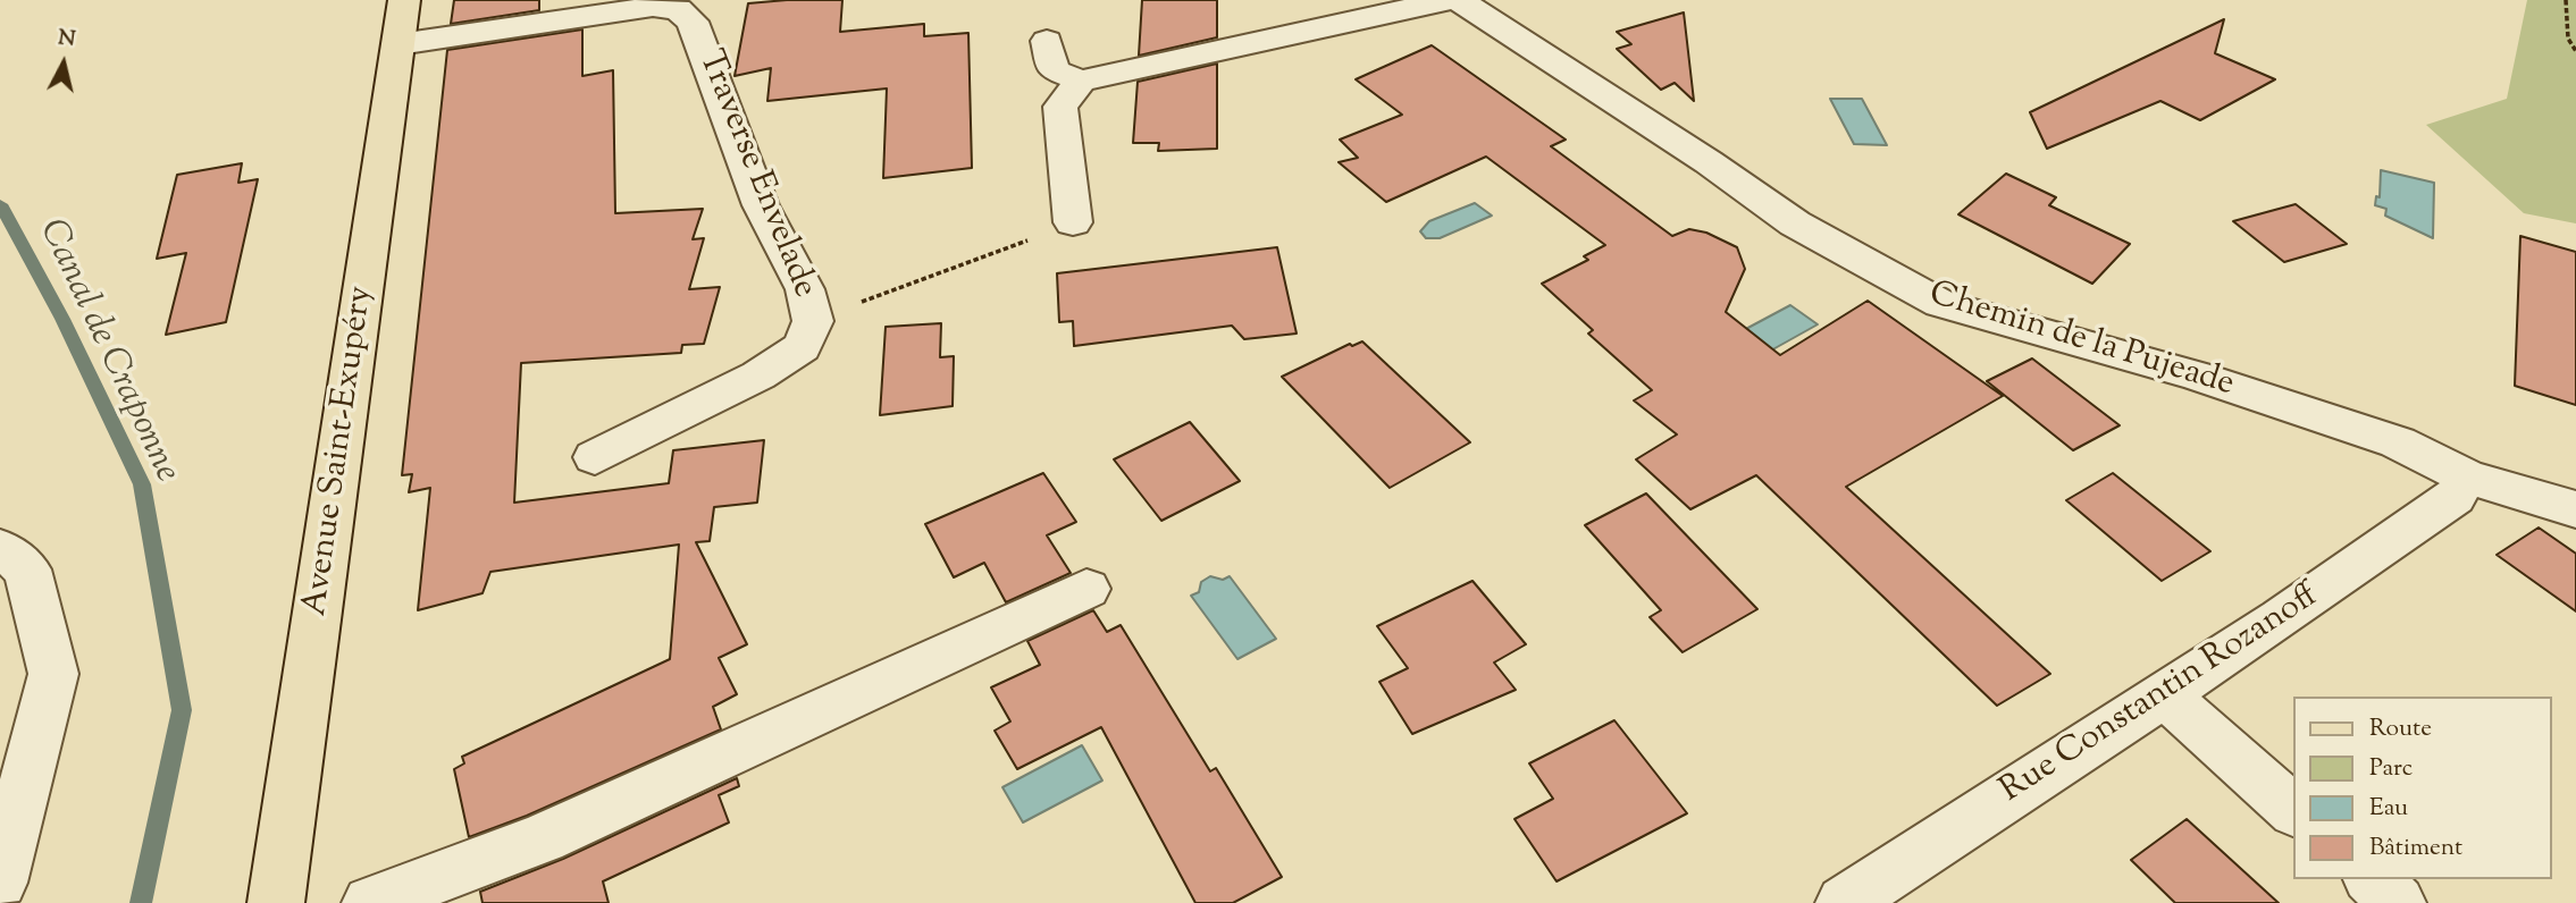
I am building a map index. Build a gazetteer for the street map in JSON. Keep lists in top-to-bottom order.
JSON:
{
  "streets": {
    "main road": ["Avenue Saint-Exupéry"],
    "street": ["Traverse Envelade", "Chemin de la Pujeade", "Rue Constantin Rozanoff"]
  },
  "crossings": [
    ["Traverse Envelade", "Avenue Saint-Exupéry"],
    ["Chemin de la Pujeade", "Rue Constantin Rozanoff"]
  ],
  "water": ["Canal de Craponne"],
  "legend": [
    "Route",
    "Parc",
    "Eau",
    "Bâtiment"
  ],
  "north": "top"
}
